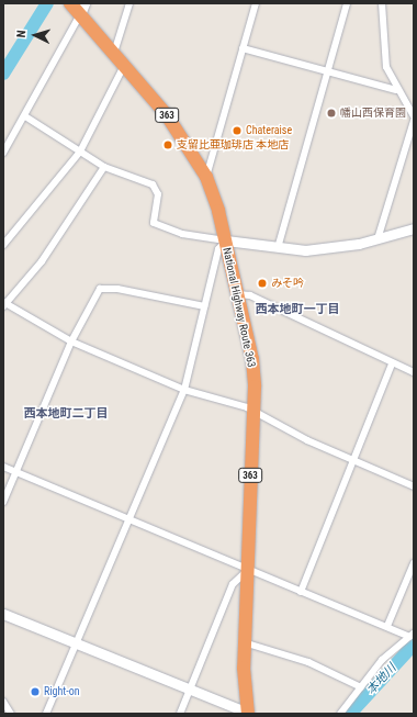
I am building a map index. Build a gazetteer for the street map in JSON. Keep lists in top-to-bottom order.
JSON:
{
  "streets": {
    "highway": ["363", "National Highway Route 363"]
  },
  "districts": ["西本地町一丁目", "西本地町二丁目"],
  "water": ["本地川"],
  "places": [
    "幡山西保育園",
    "Chateraise",
    "支留比亜珈琲店 本地店",
    "みそ吟",
    "Right-on"
  ],
  "north": "left"
}
